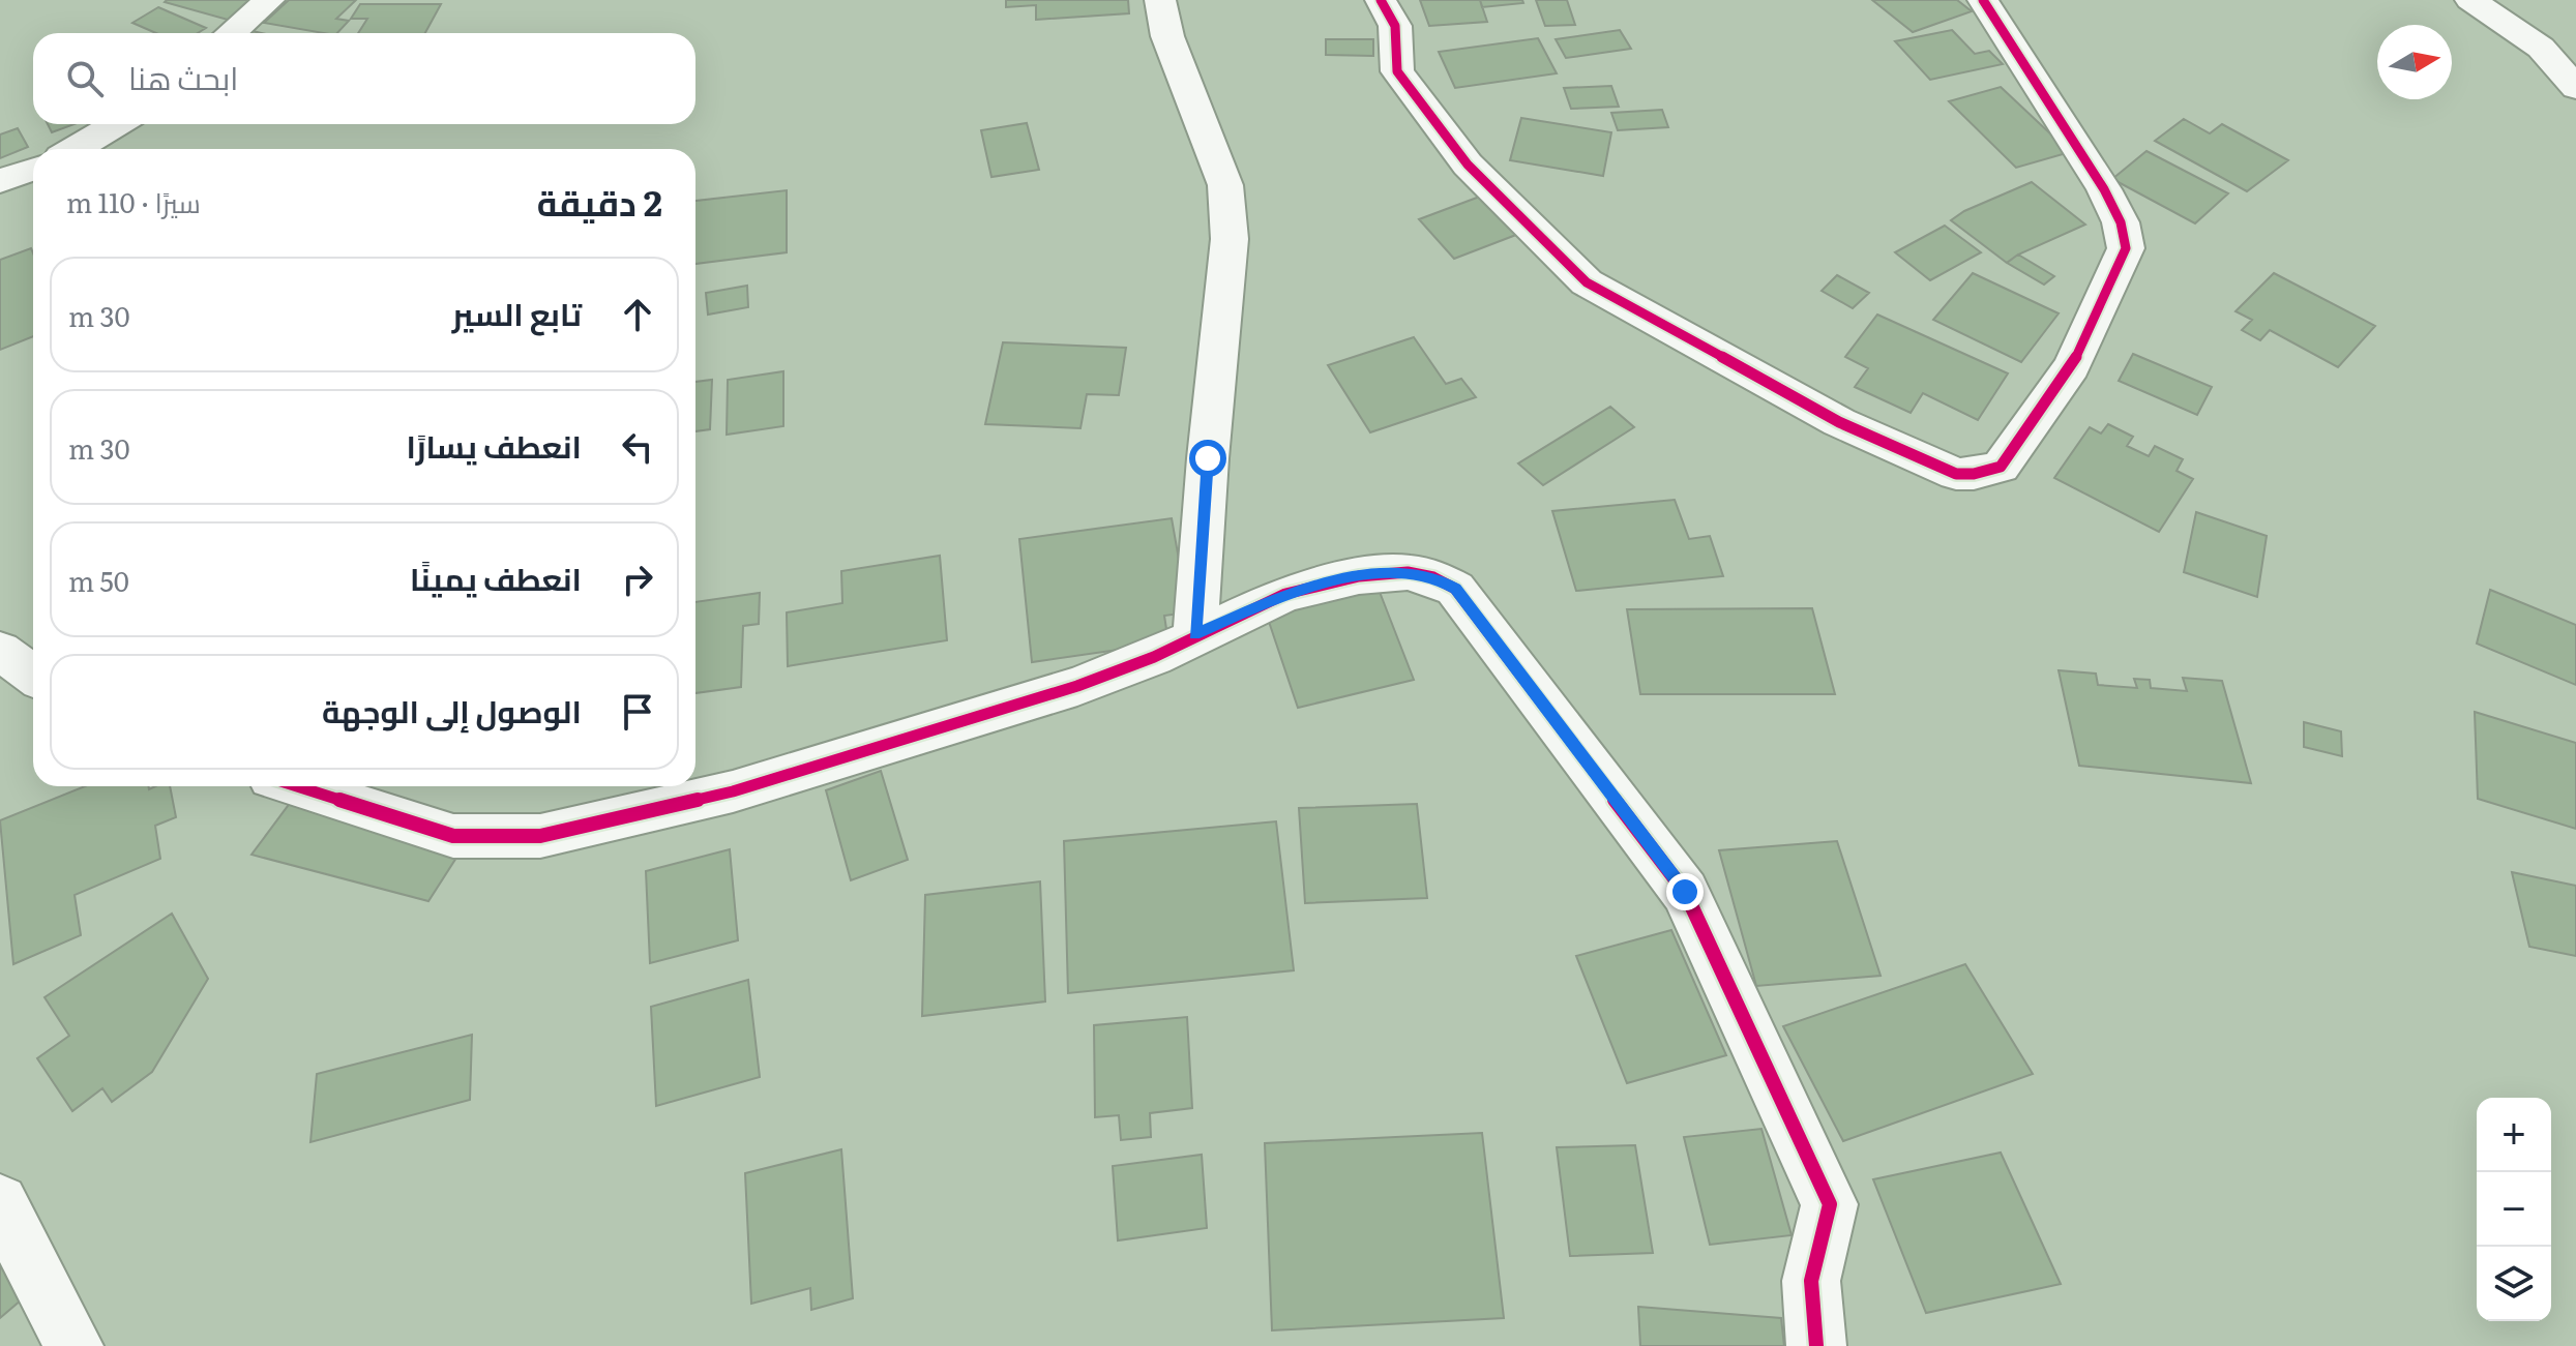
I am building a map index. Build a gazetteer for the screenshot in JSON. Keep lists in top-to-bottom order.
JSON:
{
  "north": "right",
  "page": {
    "search": "ابحث هنا",
    "heading": ["2 دقيقة", "سيرًا · 110 m"],
    "list": [
      ["تابع السير", "30 m"],
      ["انعطف يسارًا", "30 m"],
      ["انعطف يمينًا", "50 m"],
      "الوصول إلى الوجهة"
    ],
    "map_buttons": ["+", "−"]
  }
}
